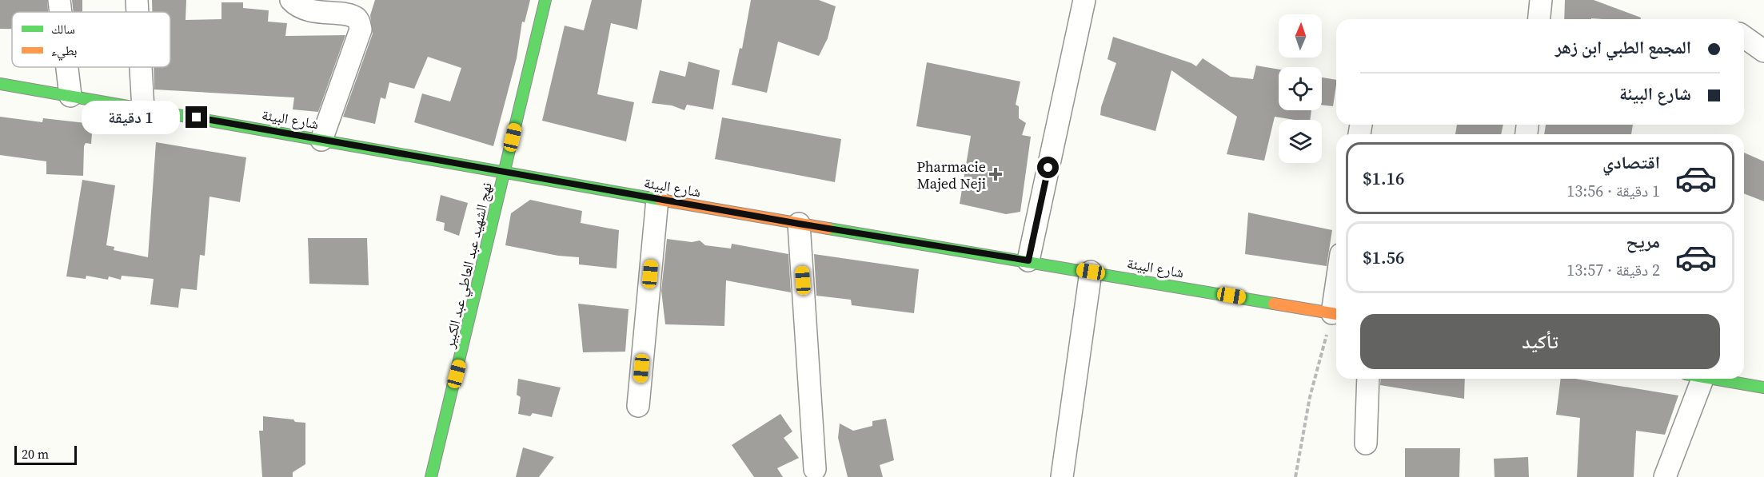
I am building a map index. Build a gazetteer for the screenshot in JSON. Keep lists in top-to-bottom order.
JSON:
{
  "streets": {
    "street": ["شارع البيئة", "نهج الشهيد عبد العاطي عبد الكبير"]
  },
  "crossings": [
    ["شارع البيئة", "نهج الشهيد عبد العاطي عبد الكبير"]
  ],
  "places": {
    "health": ["Pharmacie Majed Neji"]
  },
  "legend": ["سالك", "بطيء"],
  "scale_bar": "20 m",
  "north": "top",
  "page": {
    "banner": ["المجمع الطبي ابن زهر", "شارع البيئة"],
    "bubble": "1 دقيقة",
    "list": [
      {
        "name": "اقتصادي",
        "note": "1 دقيقة · 13:56",
        "value": "$1.16"
      },
      {
        "name": "مريح",
        "note": "2 دقيقة · 13:57",
        "value": "$1.56"
      }
    ],
    "buttons": "تأكيد",
    "scale": "20 m"
  }
}
